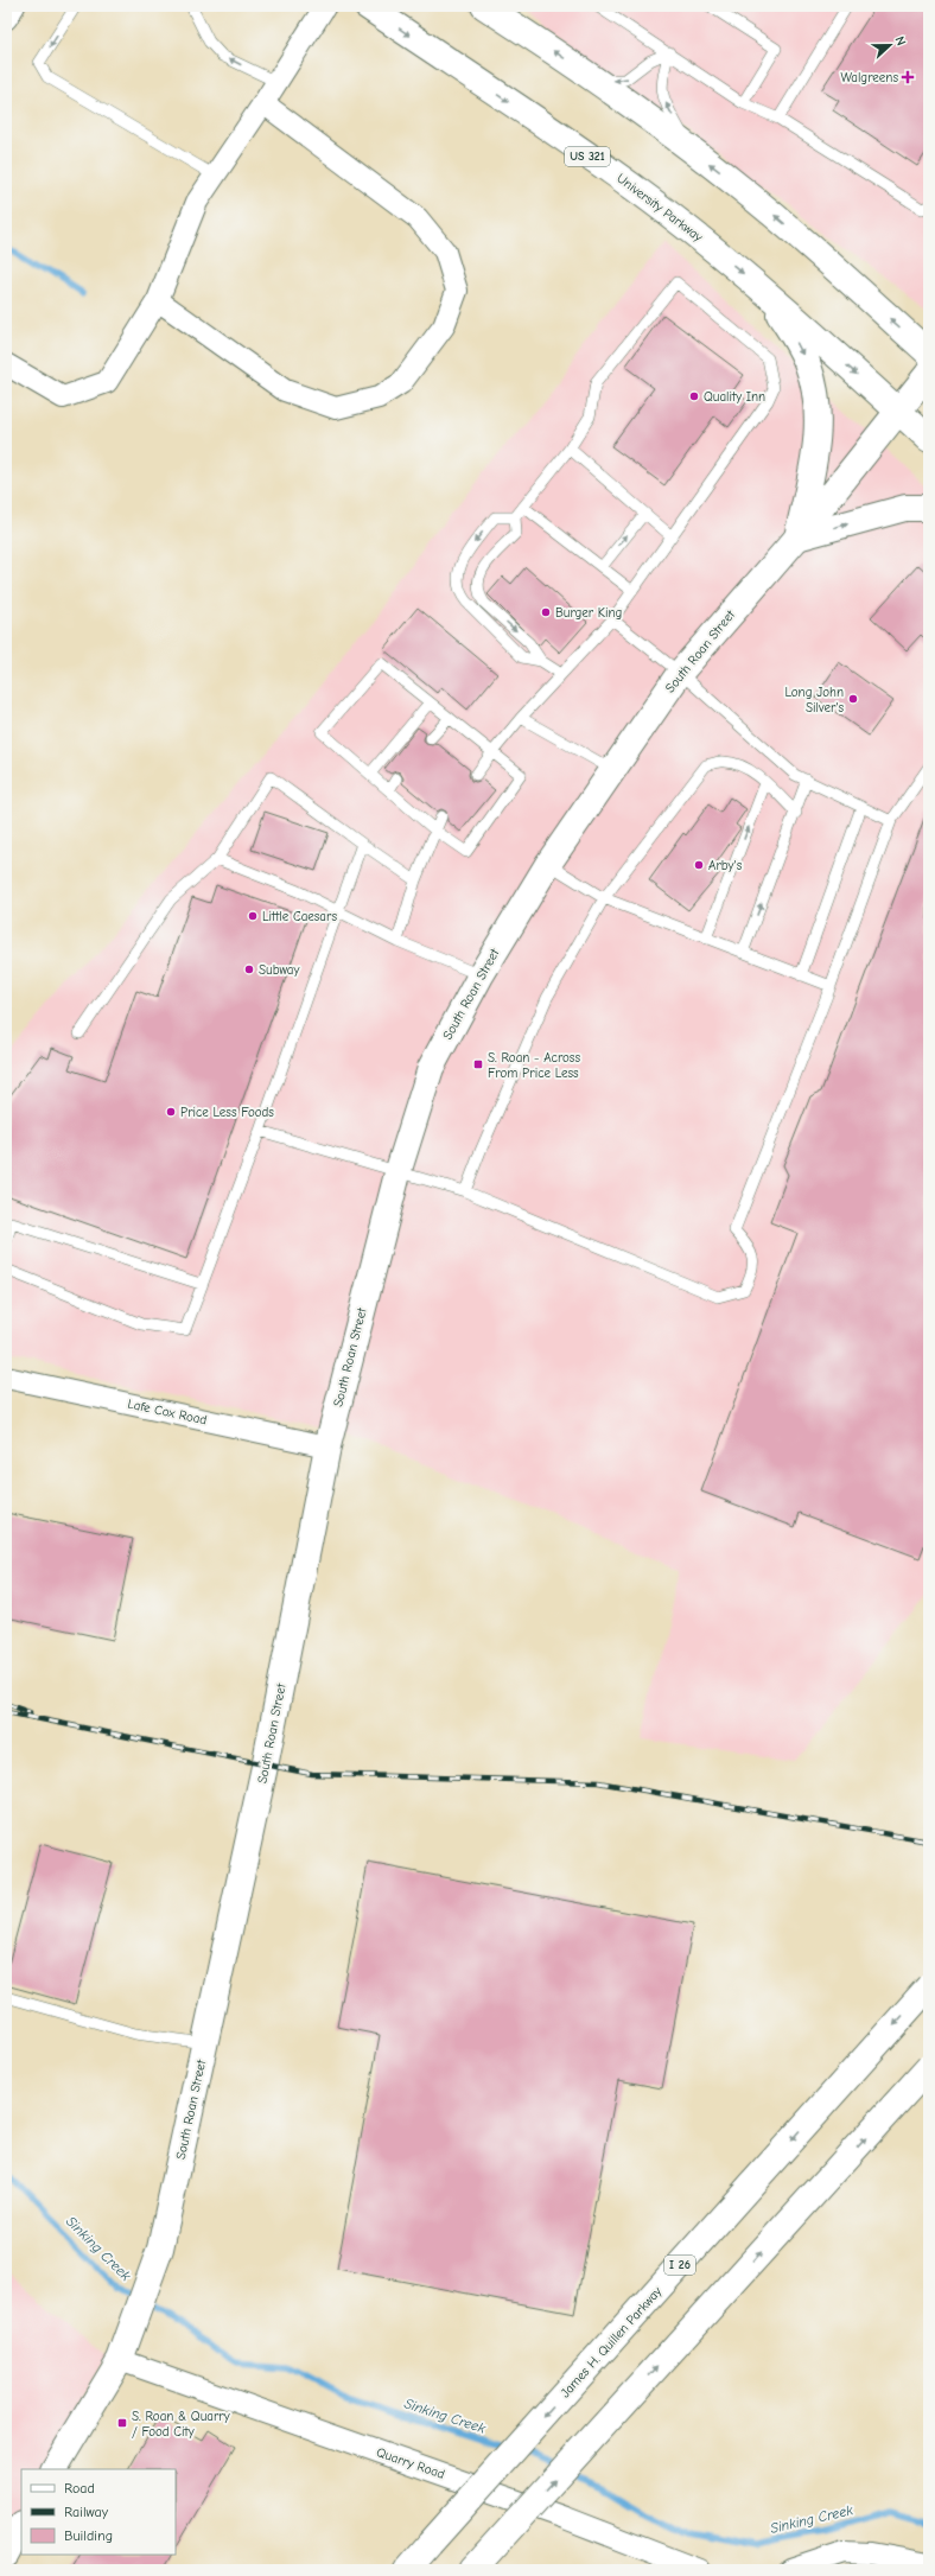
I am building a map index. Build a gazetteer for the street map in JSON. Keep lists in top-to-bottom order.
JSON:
{
  "streets": {
    "main road": [
      "US 321",
      "University Parkway",
      "South Roan Street",
      "I 26",
      "James H. Quillen Parkway"
    ],
    "street": ["Lafe Cox Road", "Quarry Road"]
  },
  "crossings": [
    ["University Parkway", "South Roan Street"],
    ["South Roan Street", "Lafe Cox Road"],
    ["South Roan Street", "Quarry Road"]
  ],
  "water": ["Sinking Creek"],
  "places": {
    "health": ["Walgreens"],
    "other": [
      "Quality Inn",
      "Burger King",
      "Long John Silver's",
      "Arby's",
      "Little Caesars",
      "Subway",
      "Price Less Foods"
    ],
    "transit": ["S. Roan - Across From Price Less", "S. Roan & Quarry / Food City"]
  },
  "legend": ["Road", "Railway", "Building"],
  "north": "right"
}
